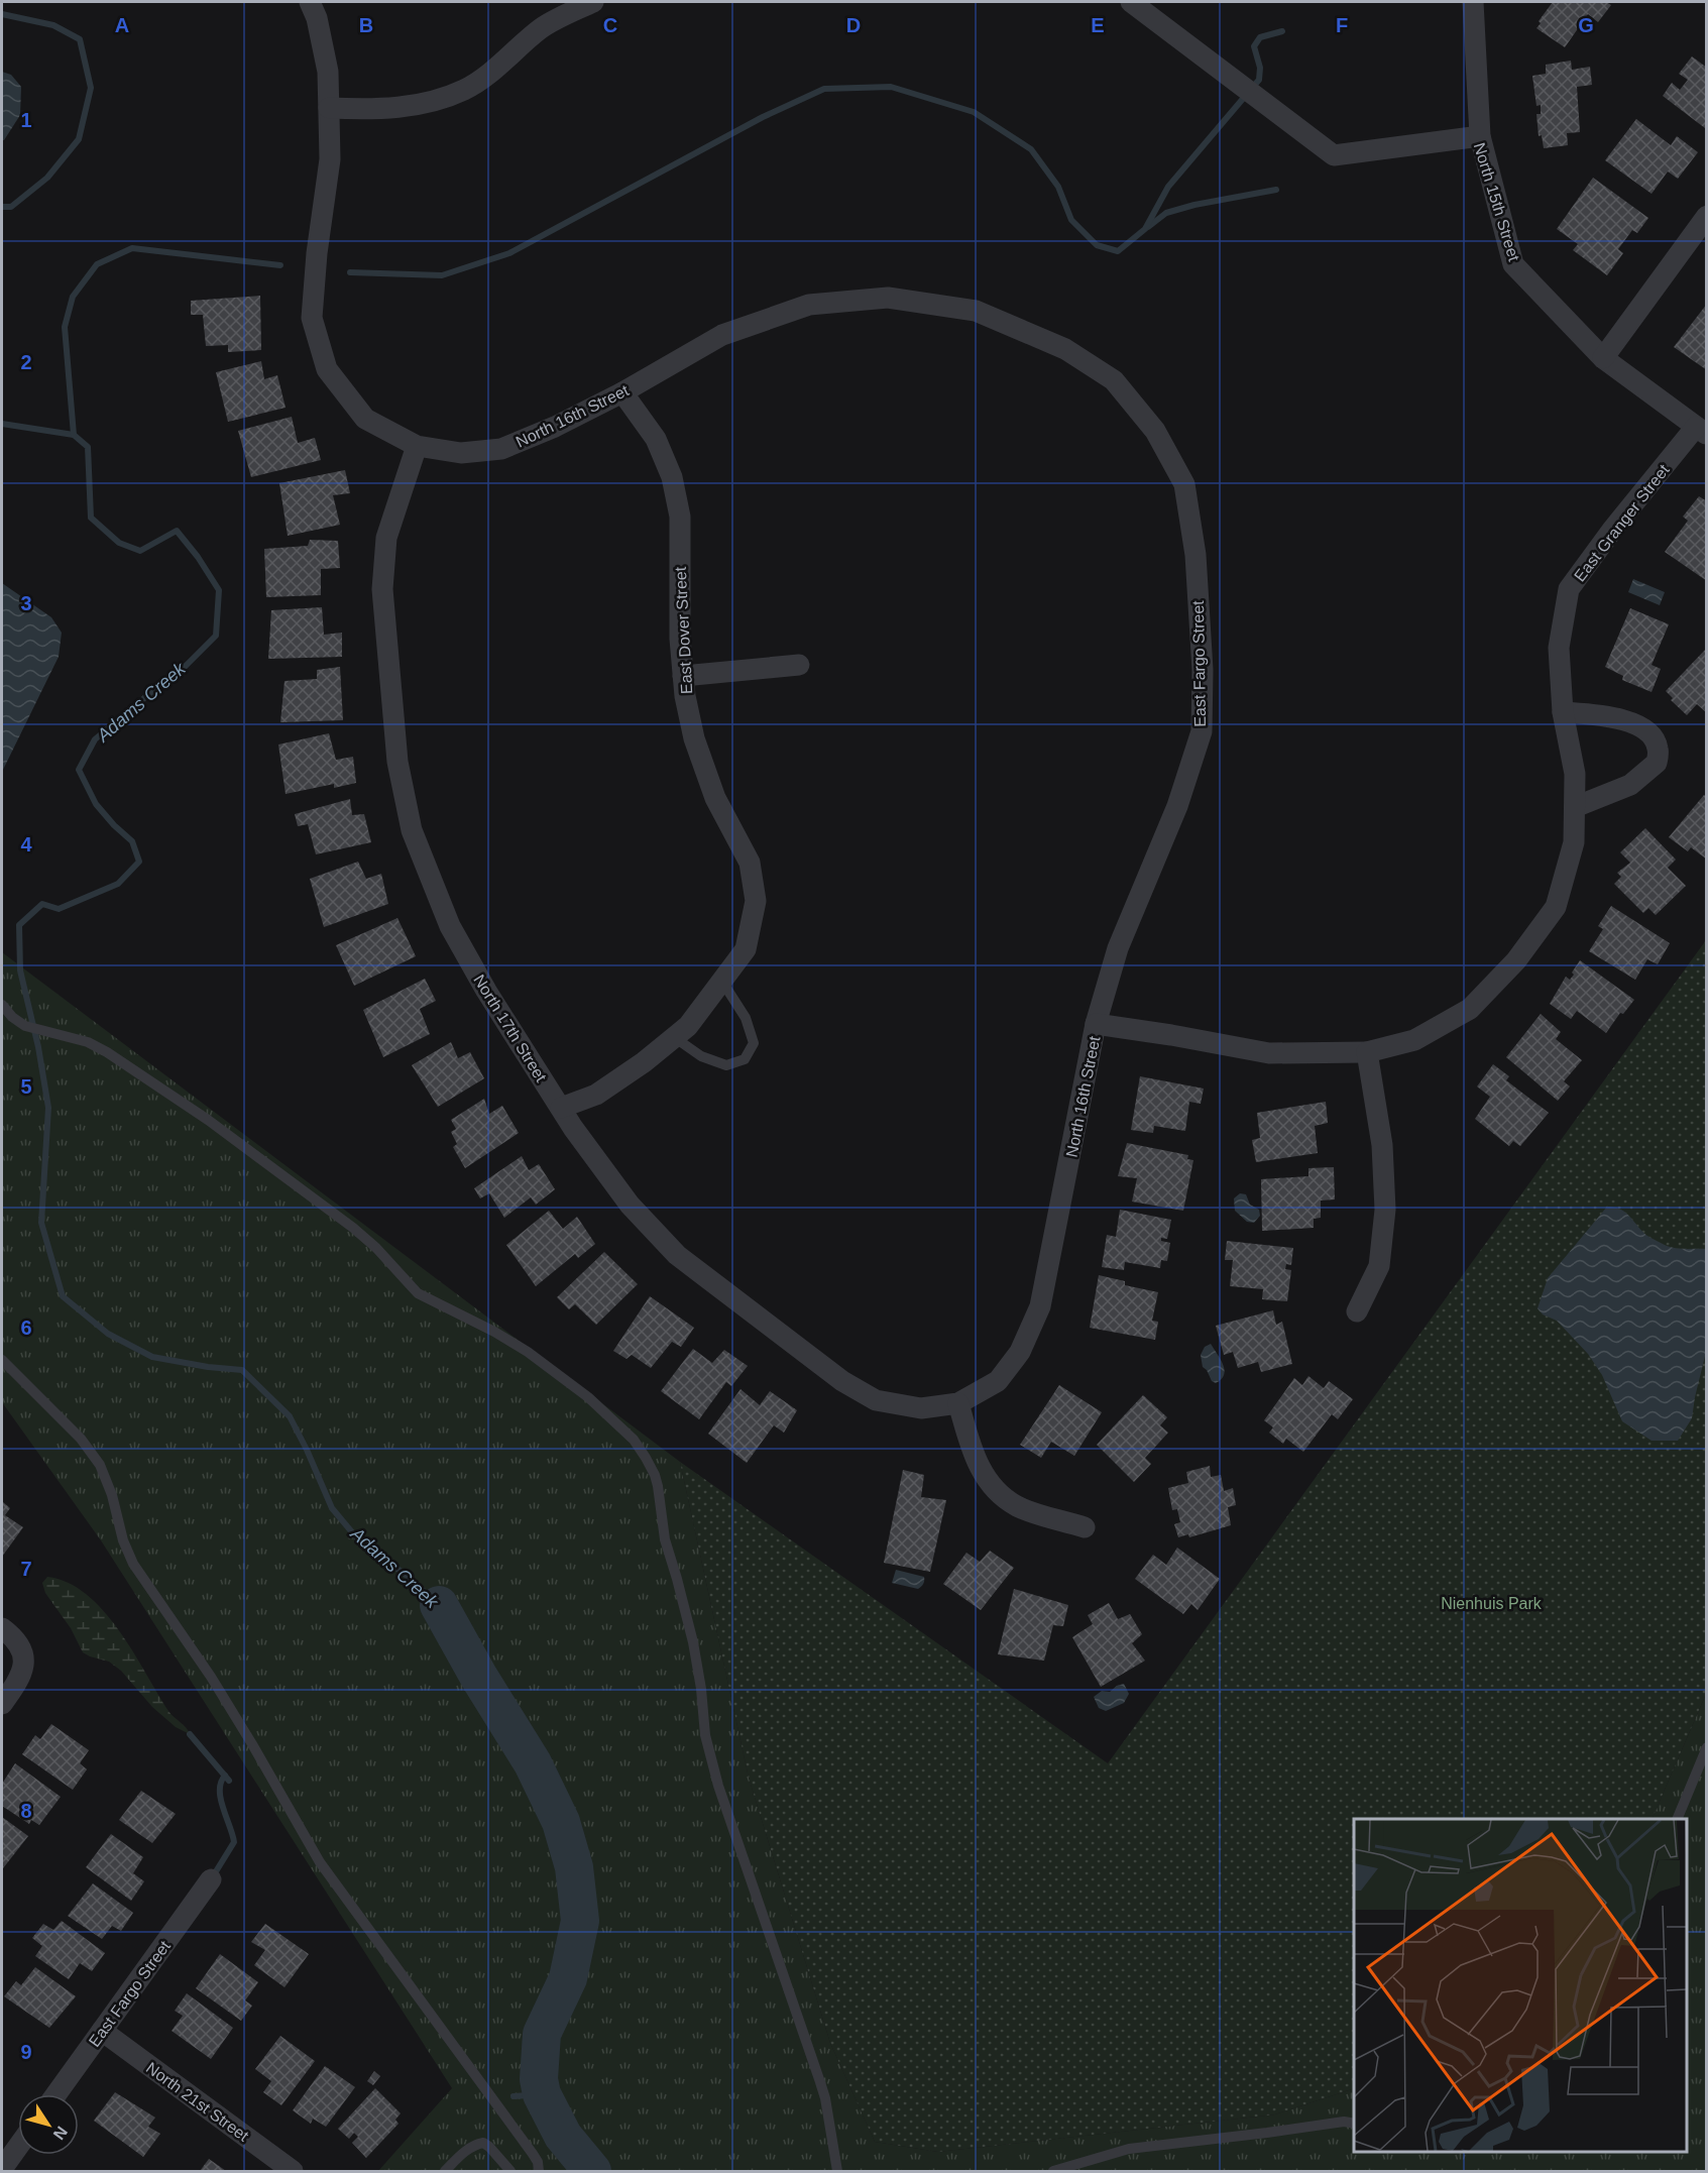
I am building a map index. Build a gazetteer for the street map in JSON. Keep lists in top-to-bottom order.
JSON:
{
  "streets": {
    "street": [
      "North 15th Street",
      "North 16th Street",
      "East Granger Street",
      "East Dover Street",
      "East Fargo Street",
      "North 17th Street",
      "North 21st Street"
    ]
  },
  "crossings": [
    ["North 15th Street", "East Granger Street"],
    ["North 16th Street", "East Granger Street"],
    ["North 16th Street", "East Dover Street"],
    ["North 16th Street", "East Fargo Street"],
    ["North 16th Street", "North 17th Street"],
    ["East Dover Street", "North 17th Street"],
    ["East Fargo Street", "North 21st Street"]
  ],
  "water": ["Adams Creek"],
  "parks": ["Nienhuis Park"],
  "north": "bottom right",
  "grid": {
    "columns": [
      "A",
      "B",
      "C",
      "D",
      "E",
      "F",
      "G"
    ],
    "rows": [
      "1",
      "2",
      "3",
      "4",
      "5",
      "6",
      "7",
      "8",
      "9"
    ]
  }
}
